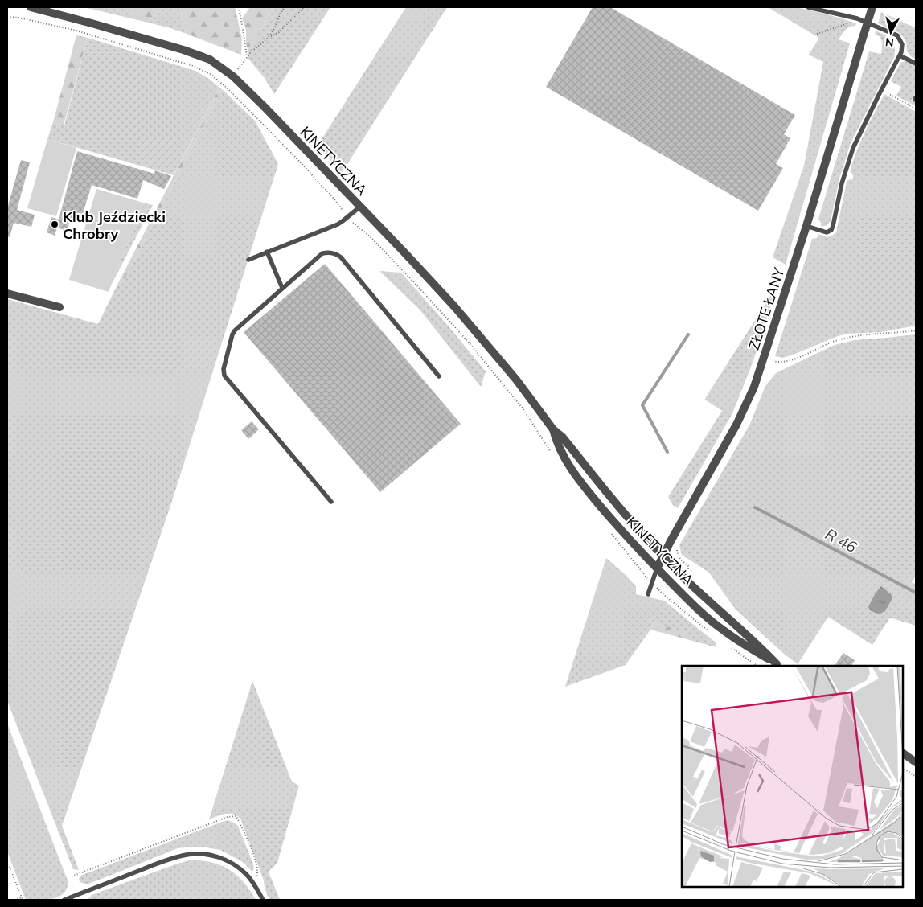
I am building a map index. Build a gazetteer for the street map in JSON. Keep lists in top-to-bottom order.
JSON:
{
  "streets": {
    "street": ["KINETYCZNA", "ZŁOTE ŁANY"]
  },
  "crossings": [
    ["KINETYCZNA", "ZŁOTE ŁANY"]
  ],
  "water": ["R 46"],
  "places": ["Klub Jeździecki Chrobry"],
  "north": "bottom"
}
